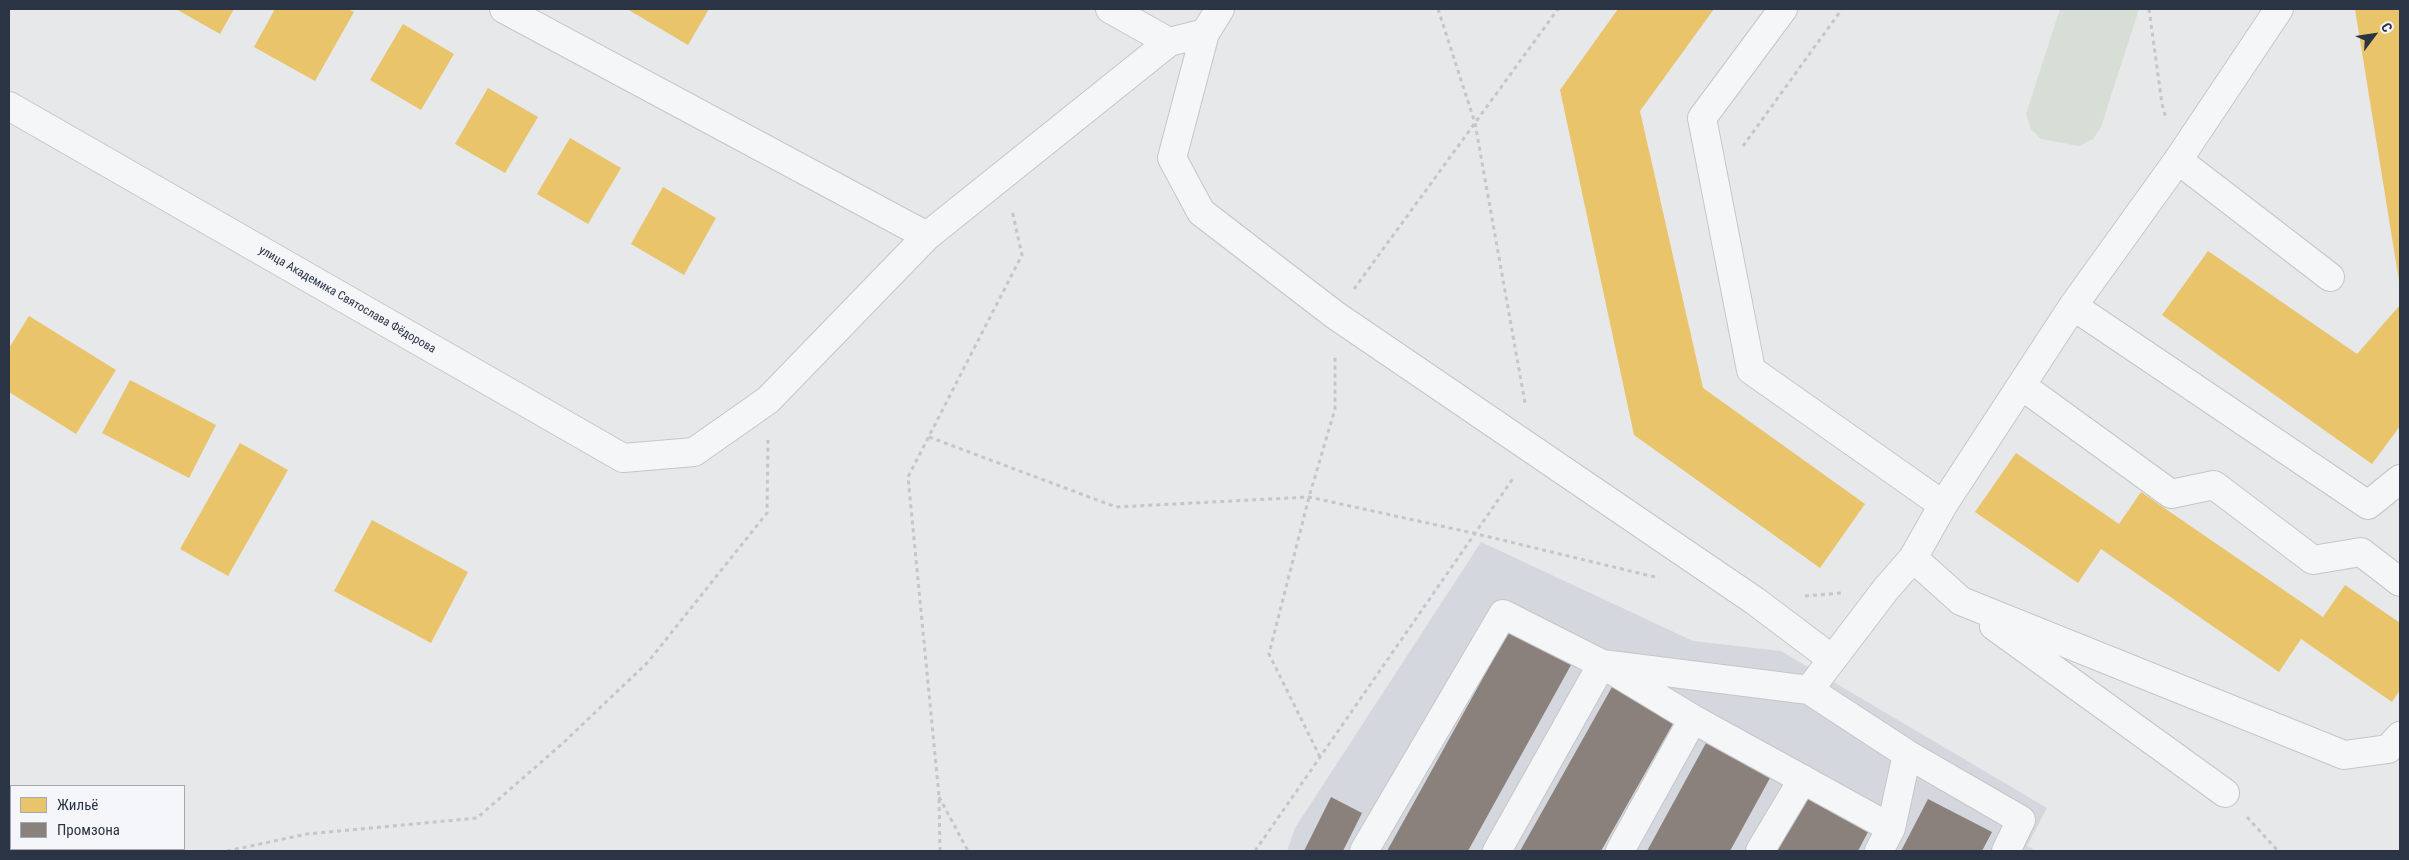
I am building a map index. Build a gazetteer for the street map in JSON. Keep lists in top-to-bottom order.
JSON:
{
  "streets": {
    "street": ["улица Академика Святослава Фёдорова"]
  },
  "legend": ["Жильё", "Промзона"],
  "north": "top right"
}
